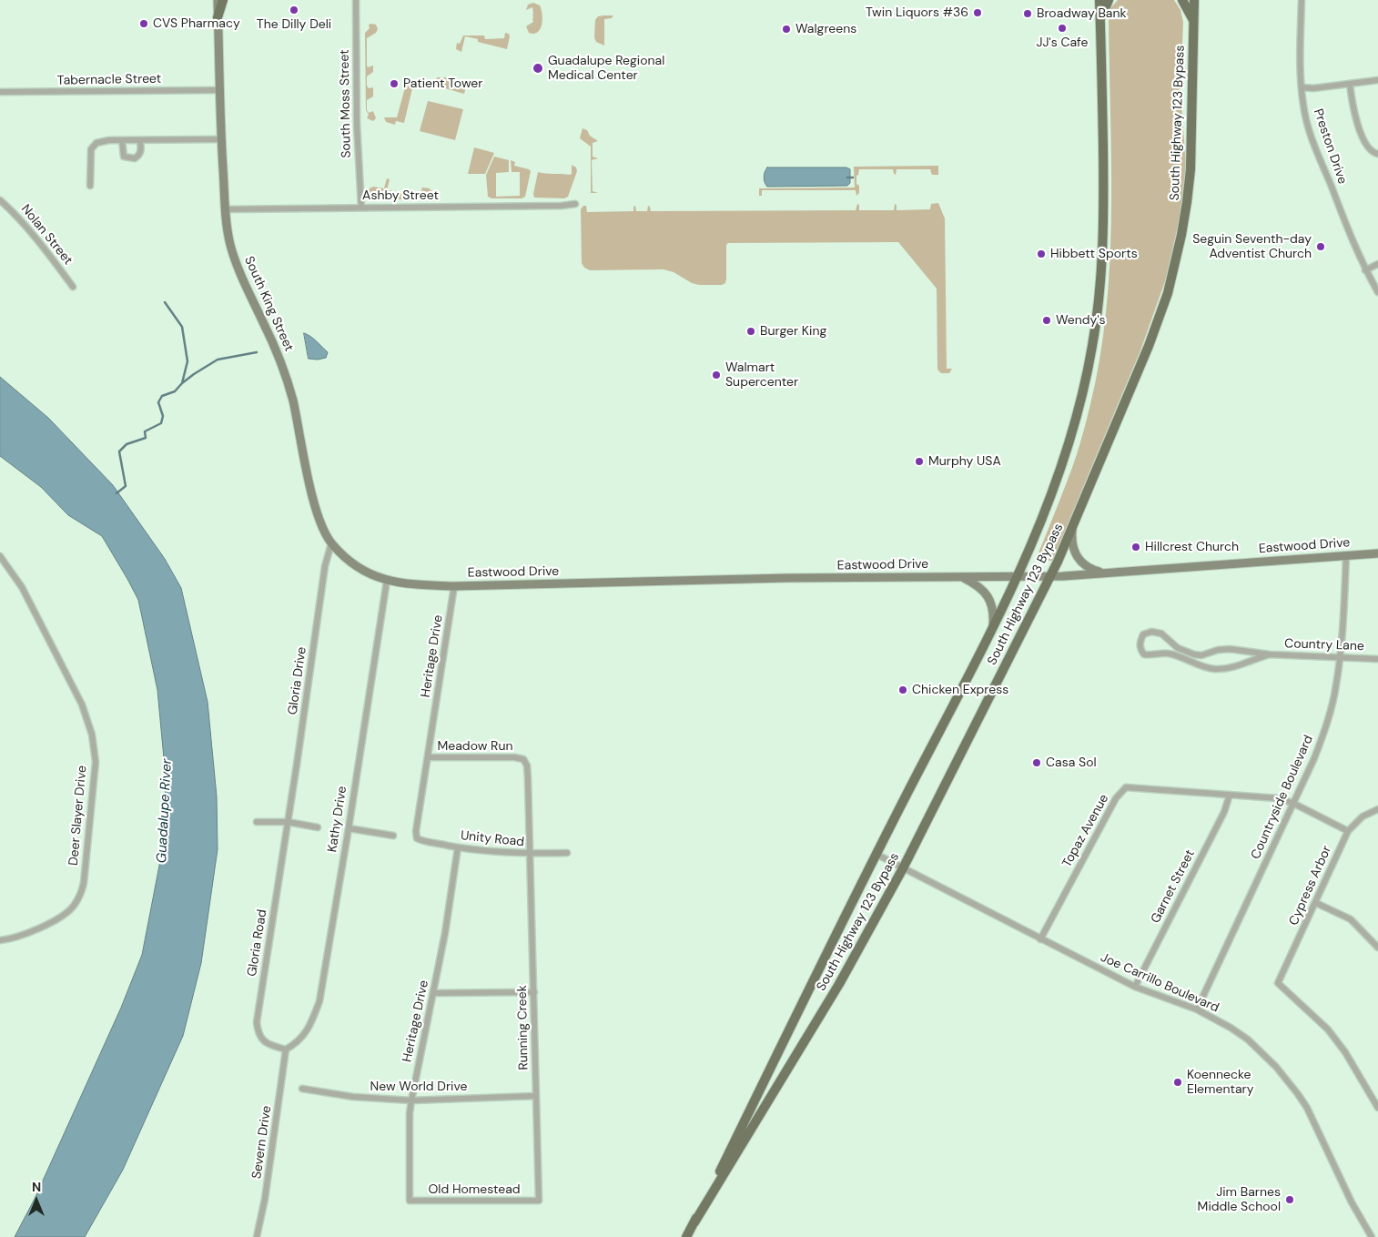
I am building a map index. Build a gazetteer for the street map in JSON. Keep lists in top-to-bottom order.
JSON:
{
  "streets": {
    "main road": ["South Highway 123 Bypass", "South King Street", "Eastwood Drive"],
    "street": [
      "Tabernacle Street",
      "South Moss Street",
      "Preston Drive",
      "Ashby Street",
      "Nolan Street",
      "Country Lane",
      "Heritage Drive",
      "Gloria Drive",
      "Meadow Run",
      "Countryside Boulevard",
      "Deer Slayer Drive",
      "Kathy Drive",
      "Topaz Avenue",
      "Unity Road",
      "Cypress Arbor",
      "Garnet Street",
      "Gloria Road",
      "Joe Carrillo Boulevard",
      "Running Creek",
      "New World Drive",
      "Severn Drive",
      "Old Homestead"
    ]
  },
  "crossings": [
    ["Tabernacle Street", "South King Street"],
    ["South Moss Street", "Ashby Street"],
    ["South Highway 123 Bypass", "Eastwood Drive"],
    ["South Highway 123 Bypass", "Joe Carrillo Boulevard"],
    ["Ashby Street", "South King Street"],
    ["South King Street", "Eastwood Drive"],
    ["South King Street", "Gloria Drive"],
    ["South King Street", "Kathy Drive"],
    ["Eastwood Drive", "Heritage Drive"],
    ["Eastwood Drive", "Countryside Boulevard"],
    ["Eastwood Drive", "Kathy Drive"],
    ["Country Lane", "Countryside Boulevard"],
    ["Heritage Drive", "Meadow Run"],
    ["Heritage Drive", "Unity Road"],
    ["Heritage Drive", "New World Drive"],
    ["Heritage Drive", "Old Homestead"],
    ["Gloria Drive", "Gloria Road"],
    ["Meadow Run", "Running Creek"],
    ["Countryside Boulevard", "Topaz Avenue"],
    ["Countryside Boulevard", "Joe Carrillo Boulevard"],
    ["Kathy Drive", "Gloria Road"],
    ["Kathy Drive", "Severn Drive"],
    ["Topaz Avenue", "Cypress Arbor"],
    ["Topaz Avenue", "Garnet Street"],
    ["Topaz Avenue", "Joe Carrillo Boulevard"],
    ["Unity Road", "Running Creek"],
    ["Garnet Street", "Joe Carrillo Boulevard"],
    ["Gloria Road", "Severn Drive"],
    ["Running Creek", "New World Drive"],
    ["Running Creek", "Old Homestead"]
  ],
  "water": ["Guadalupe River"],
  "places": [
    "The Dilly Deli",
    "Twin Liquors #36",
    "Broadway Bank",
    "CVS Pharmacy",
    "JJ's Cafe",
    "Walgreens",
    "Guadalupe Regional Medical Center",
    "Patient Tower",
    "Seguin Seventh-day Adventist Church",
    "Hibbett Sports",
    "Wendy's",
    "Burger King",
    "Walmart Supercenter",
    "Murphy USA",
    "Hillcrest Church",
    "Chicken Express",
    "Casa Sol",
    "Koennecke Elementary",
    "Jim Barnes Middle School"
  ],
  "north": "top"
}
